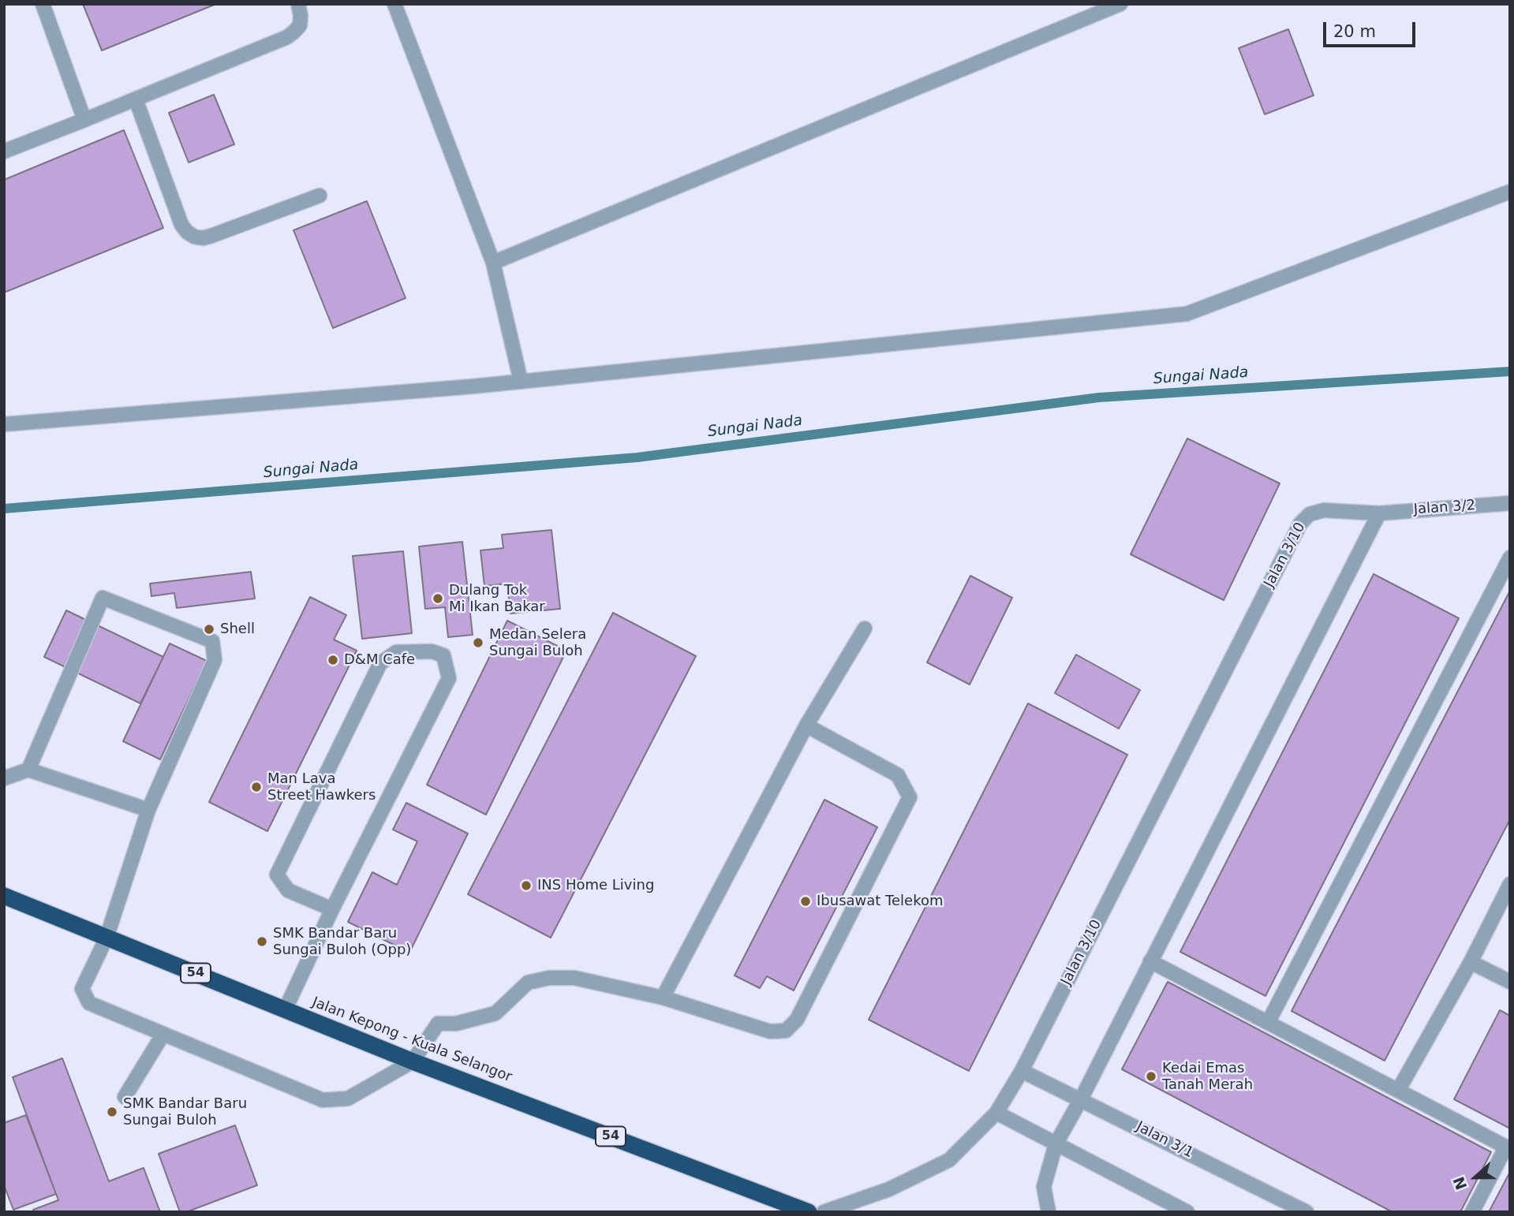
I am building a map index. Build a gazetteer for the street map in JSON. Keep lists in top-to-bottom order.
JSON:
{
  "streets": {
    "highway": ["54", "Jalan Kepong - Kuala Selangor"],
    "street": ["Jalan 3/2", "Jalan 3/10", "Jalan 3/1"]
  },
  "crossings": [
    ["Jalan 3/2", "Jalan 3/10"],
    ["Jalan 3/10", "Jalan 3/1"]
  ],
  "water": ["Sungai Nada"],
  "places": [
    "Dulang Tok Mi Ikan Bakar",
    "Shell",
    "Medan Selera Sungai Buloh",
    "D&M Cafe",
    "Man Lava Street Hawkers",
    "INS Home Living",
    "Ibusawat Telekom",
    "SMK Bandar Baru Sungai Buloh (Opp)",
    "Kedai Emas Tanah Merah",
    "SMK Bandar Baru Sungai Buloh"
  ],
  "scale_bar": "20 m",
  "north": "left"
}
